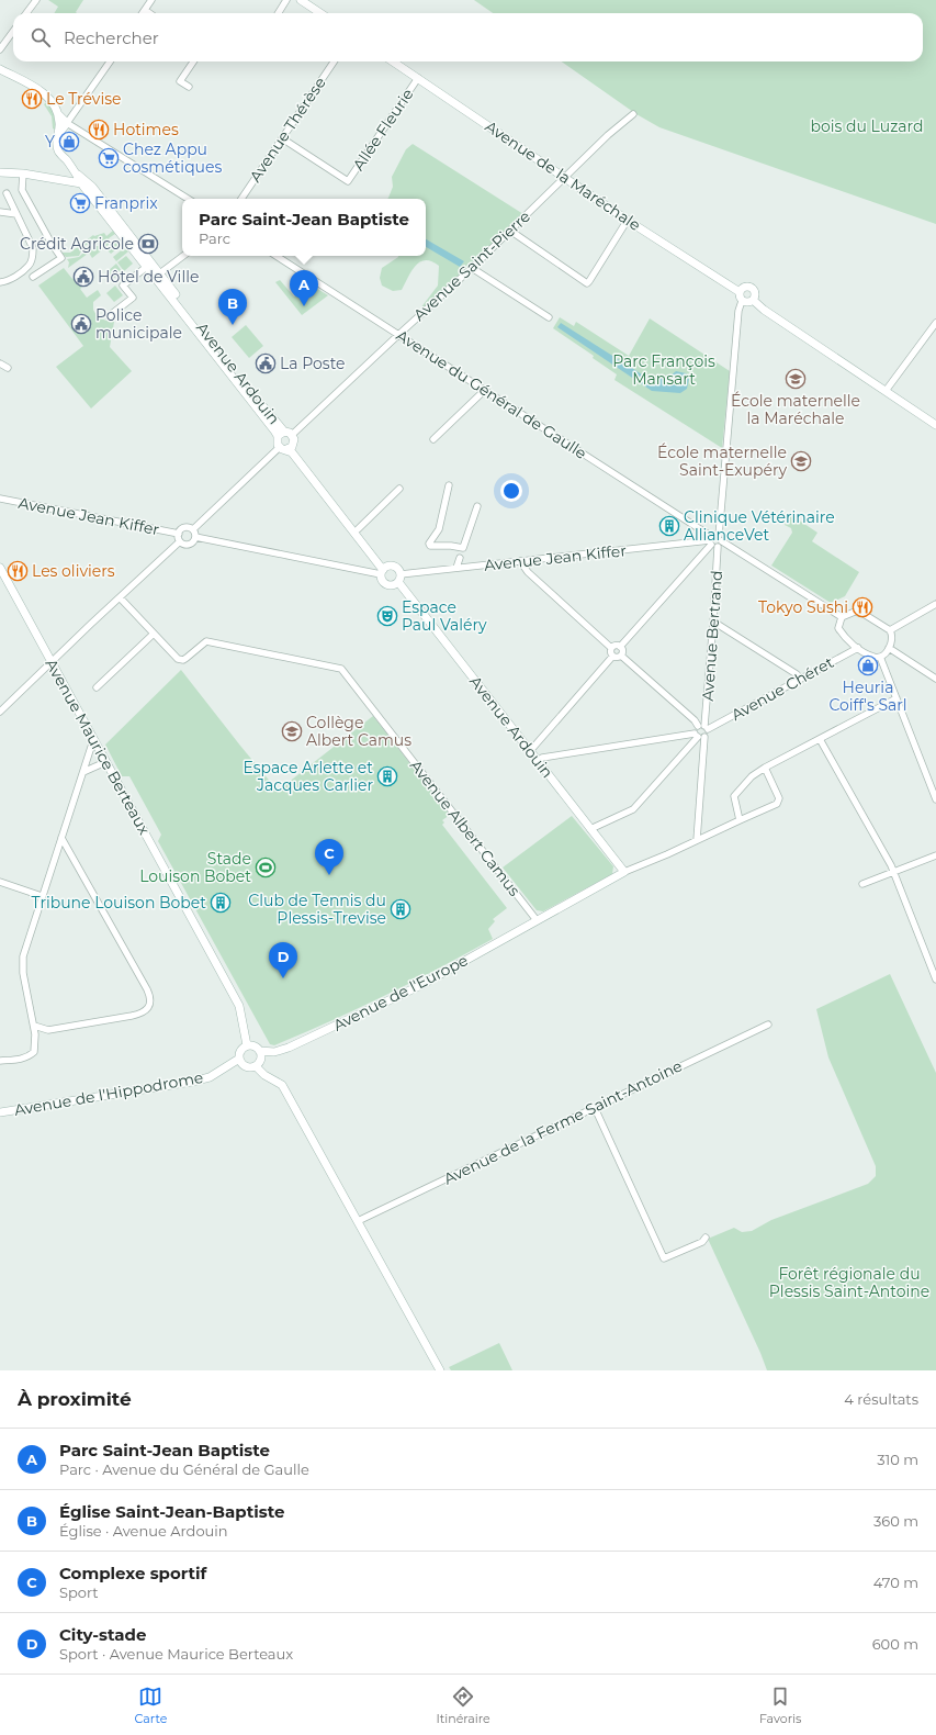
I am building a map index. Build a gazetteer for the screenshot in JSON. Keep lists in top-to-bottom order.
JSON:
{
  "streets": {
    "street": [
      "Avenue Thérèse",
      "Allée Fleurie",
      "Avenue de la Maréchale",
      "Avenue Saint-Pierre",
      "Avenue Ardouin",
      "Avenue du Général de Gaulle",
      "Avenue Jean Kiffer",
      "Avenue Bertrand",
      "Avenue Chéret",
      "Avenue Maurice Berteaux",
      "Avenue Albert Camus",
      "Avenue de l'Europe",
      "Avenue de l'Hippodrome",
      "Avenue de la Ferme Saint-Antoine"
    ]
  },
  "crossings": [
    ["Avenue Thérèse", "Allée Fleurie"],
    ["Allée Fleurie", "Avenue de la Maréchale"],
    ["Avenue de la Maréchale", "Avenue Saint-Pierre"],
    ["Avenue Saint-Pierre", "Avenue Ardouin"],
    ["Avenue Saint-Pierre", "Avenue du Général de Gaulle"],
    ["Avenue Ardouin", "Avenue Jean Kiffer"],
    ["Avenue Ardouin", "Avenue de l'Europe"],
    ["Avenue du Général de Gaulle", "Avenue Jean Kiffer"],
    ["Avenue du Général de Gaulle", "Avenue Bertrand"],
    ["Avenue Jean Kiffer", "Avenue Bertrand"],
    ["Avenue Bertrand", "Avenue Chéret"],
    ["Avenue Maurice Berteaux", "Avenue de l'Europe"],
    ["Avenue Maurice Berteaux", "Avenue de l'Hippodrome"],
    ["Avenue Albert Camus", "Avenue de l'Europe"],
    ["Avenue de l'Europe", "Avenue de l'Hippodrome"]
  ],
  "parks": ["bois du Luzard", "Parc François Mansart", "Forêt régionale du Plessis Saint-Antoine"],
  "places": {
    "restaurant": [
      "Le Trévise",
      "Hotimes",
      "Les oliviers",
      "Tokyo Sushi"
    ],
    "shop": ["Y", "Heuria Coiff's Sarl"],
    "supermarket": ["Chez Appu cosmétiques", "Franprix"],
    "bank": ["Crédit Agricole"],
    "public building": ["Hôtel de Ville", "Police municipale", "La Poste"],
    "school or university": ["École maternelle la Maréchale", "École maternelle Saint-Exupéry", "Collège Albert Camus"],
    "building": [
      "Clinique Vétérinaire AllianceVet",
      "Espace Arlette et Jacques Carlier",
      "Tribune Louison Bobet",
      "Club de Tennis du Plessis-Trevise"
    ],
    "theatre": ["Espace Paul Valéry"],
    "sports": ["Stade Louison Bobet"]
  },
  "page": {
    "search": "Rechercher",
    "popup": ["Parc Saint-Jean Baptiste", "Parc"],
    "pins": [
      "A",
      "B",
      "C",
      "D"
    ],
    "heading": ["À proximité", "4 résultats"],
    "list": [
      {
        "mark": "A",
        "name": "Parc Saint-Jean Baptiste",
        "note": "Parc · Avenue du Général de Gaulle",
        "value": "310 m"
      },
      {
        "mark": "B",
        "name": "Église Saint-Jean-Baptiste",
        "note": "Église · Avenue Ardouin",
        "value": "360 m"
      },
      {
        "mark": "C",
        "name": "Complexe sportif",
        "note": "Sport",
        "value": "470 m"
      },
      {
        "mark": "D",
        "name": "City-stade",
        "note": "Sport · Avenue Maurice Berteaux",
        "value": "600 m"
      }
    ],
    "nav": ["Carte", "Itinéraire", "Favoris"]
  }
}
